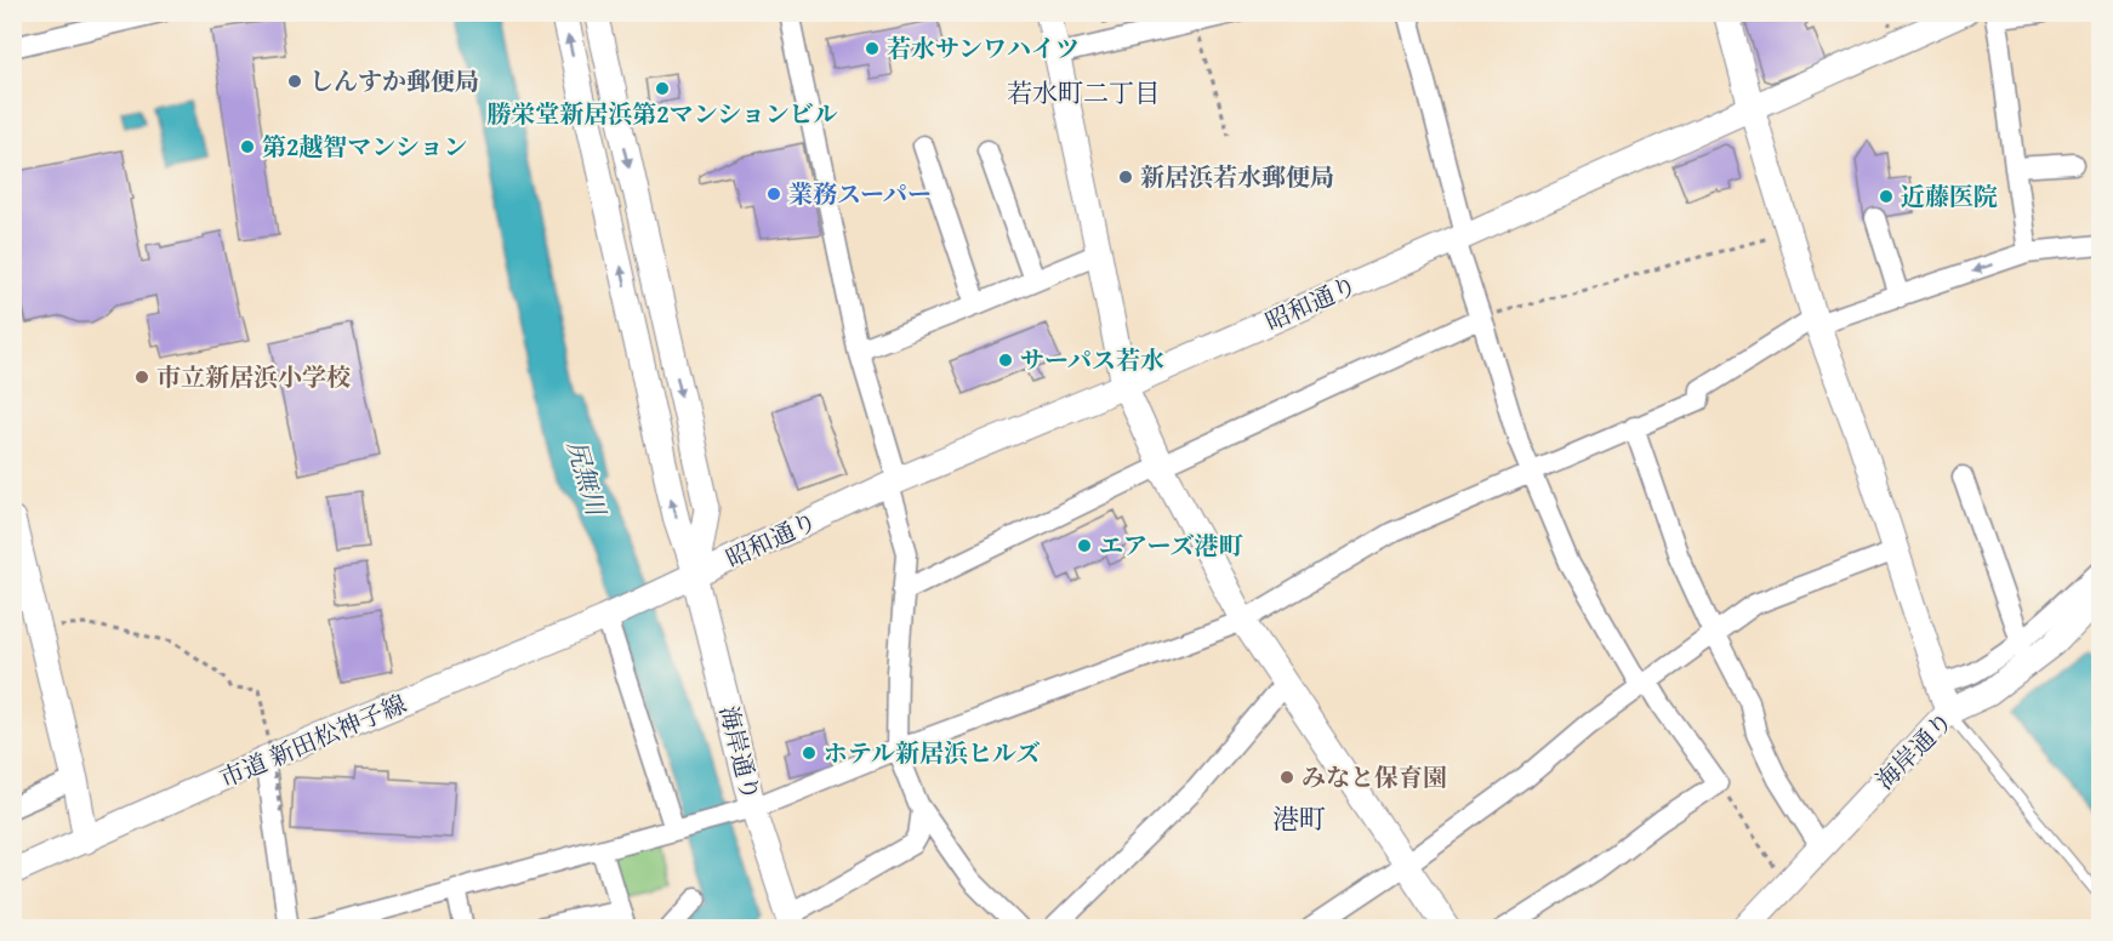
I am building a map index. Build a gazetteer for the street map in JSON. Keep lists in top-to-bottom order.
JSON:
{
  "streets": {
    "street": ["昭和通り", "市道 新田松神子線", "海岸通り"]
  },
  "crossings": [
    ["昭和通り", "市道 新田松神子線"],
    ["昭和通り", "海岸通り"]
  ],
  "districts": ["若水町二丁目", "港町"],
  "water": ["尻無川"],
  "places": [
    "若水サンワハイツ",
    "しんすか郵便局",
    "勝栄堂新居浜第2マンションビル",
    "第2越智マンション",
    "新居浜若水郵便局",
    "業務スーパー",
    "近藤医院",
    "サーパス若水",
    "市立新居浜小学校",
    "エアーズ港町",
    "ホテル新居浜ヒルズ",
    "みなと保育園"
  ]
}
